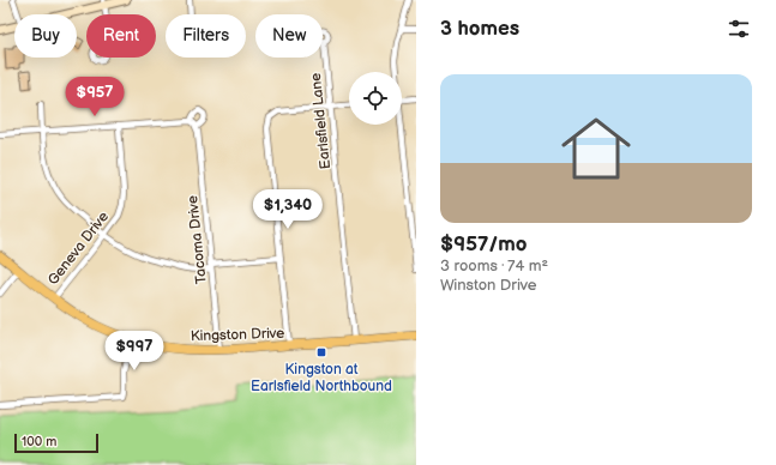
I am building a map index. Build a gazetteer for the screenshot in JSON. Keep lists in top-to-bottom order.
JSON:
{
  "streets": {
    "main road": ["Kingston Drive"],
    "street": ["Earlsfield Lane", "Tacoma Drive", "Geneva Drive"]
  },
  "crossings": [
    ["Earlsfield Lane", "Kingston Drive"],
    ["Tacoma Drive", "Kingston Drive"],
    ["Geneva Drive", "Kingston Drive"]
  ],
  "places": {
    "transit": ["Kingston at Earlsfield Northbound"]
  },
  "scale_bar": "100 m",
  "page": {
    "heading": "3 homes",
    "chip": [
      "Buy",
      "Rent",
      "Filters",
      "New"
    ],
    "list": [
      {
        "name": "$957/mo",
        "note": "3 rooms · 74 m² · Winston Drive"
      }
    ],
    "price": ["$957", "$1,340", "$997"],
    "scale": "100 m"
  }
}
